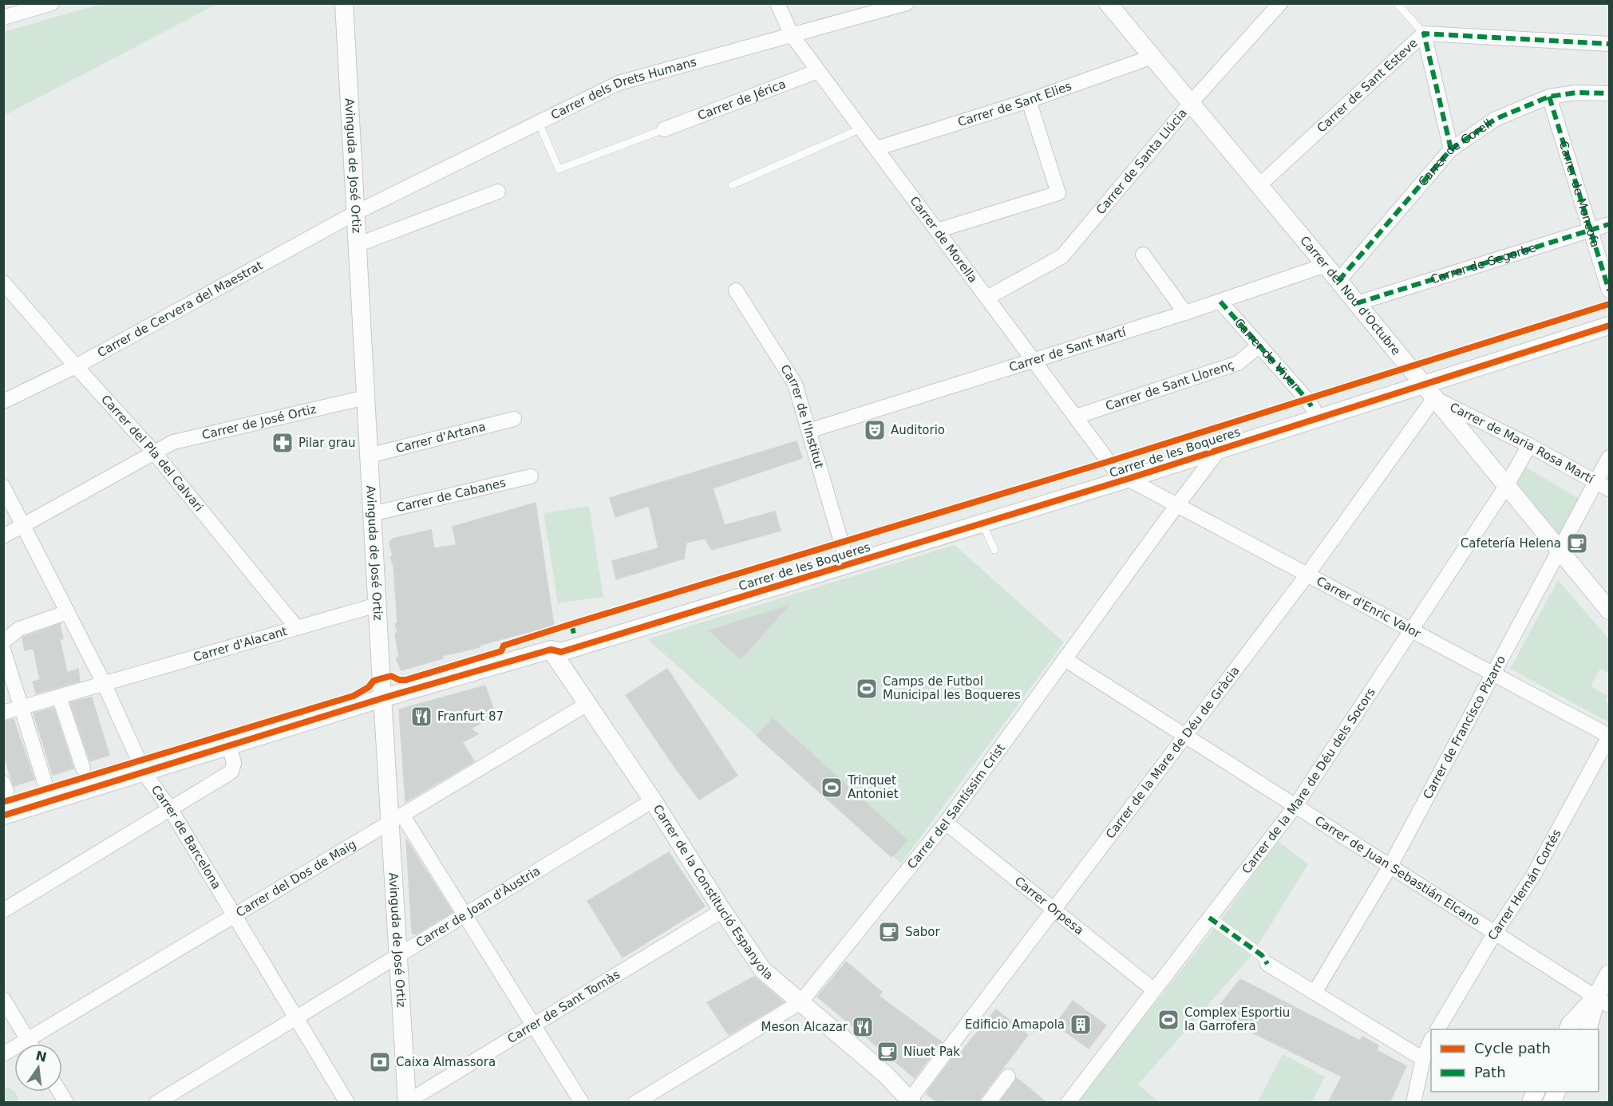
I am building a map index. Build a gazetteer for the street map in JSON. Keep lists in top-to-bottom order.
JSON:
{
  "streets": {
    "street": [
      "Carrer de Sant Esteve",
      "Carrer dels Drets Humans",
      "Carrer de Jérica",
      "Carrer de Sant Elies",
      "Carrer de Corell",
      "Carrer de Santa Llúcia",
      "Avinguda de José Ortiz",
      "Carrer de Moncofa",
      "Carrer de Morella",
      "Carrer de Segorbe",
      "Carrer del Nou d'Octubre",
      "Carrer de Cervera del Maestrat",
      "Carrer de Sant Martí",
      "Carrer de Viver",
      "Carrer de Sant Llorenç",
      "Carrer de l'Institut",
      "Carrer de José Ortiz",
      "Carrer d'Artana",
      "Carrer de Maria Rosa Martí",
      "Carrer de les Boqueres",
      "Carrer del Pla del Calvari",
      "Carrer de Cabanes",
      "Carrer d'Enric Valor",
      "Carrer d'Alacant",
      "Carrer de Francisco Pizarro",
      "Carrer de la Mare de Déu de Gràcia",
      "Carrer de la Mare de Déu dels Socors",
      "Carrer del Santíssim Crist",
      "Carrer de Barcelona",
      "Carrer de Juan Sebastián Elcano",
      "Carrer del Dos de Maig",
      "Carrer Hernán Cortés",
      "Carrer de la Constitució Espanyola",
      "Carrer de Joan d'Àustria",
      "Carrer Orpesa",
      "Carrer de Sant Tomàs"
    ]
  },
  "crossings": [
    ["Carrer de Sant Esteve", "Carrer del Nou d'Octubre"],
    ["Carrer dels Drets Humans", "Avinguda de José Ortiz"],
    ["Carrer dels Drets Humans", "Carrer de Morella"],
    ["Carrer dels Drets Humans", "Carrer de Cervera del Maestrat"],
    ["Carrer de Jérica", "Carrer de Morella"],
    ["Carrer de Sant Elies", "Carrer de Morella"],
    ["Carrer de Sant Elies", "Carrer del Nou d'Octubre"],
    ["Carrer de Corell", "Carrer de Moncofa"],
    ["Carrer de Corell", "Carrer del Nou d'Octubre"],
    ["Carrer de Santa Llúcia", "Carrer de Morella"],
    ["Carrer de Santa Llúcia", "Carrer del Nou d'Octubre"],
    ["Avinguda de José Ortiz", "Carrer de Cervera del Maestrat"],
    ["Avinguda de José Ortiz", "Carrer de José Ortiz"],
    ["Avinguda de José Ortiz", "Carrer d'Artana"],
    ["Avinguda de José Ortiz", "Carrer de les Boqueres"],
    ["Avinguda de José Ortiz", "Carrer de Cabanes"],
    ["Avinguda de José Ortiz", "Carrer d'Alacant"],
    ["Avinguda de José Ortiz", "Carrer del Dos de Maig"],
    ["Avinguda de José Ortiz", "Carrer de Joan d'Àustria"],
    ["Avinguda de José Ortiz", "Carrer de Sant Tomàs"],
    ["Carrer de Moncofa", "Carrer de Segorbe"],
    ["Carrer de Morella", "Carrer de Sant Martí"],
    ["Carrer de Morella", "Carrer de Sant Llorenç"],
    ["Carrer de Morella", "Carrer de les Boqueres"],
    ["Carrer de Morella", "Carrer d'Enric Valor"],
    ["Carrer de Segorbe", "Carrer del Nou d'Octubre"],
    ["Carrer del Nou d'Octubre", "Carrer de Sant Martí"],
    ["Carrer del Nou d'Octubre", "Carrer de Maria Rosa Martí"],
    ["Carrer del Nou d'Octubre", "Carrer de les Boqueres"],
    ["Carrer del Nou d'Octubre", "Carrer de Francisco Pizarro"],
    ["Carrer del Nou d'Octubre", "Carrer de la Mare de Déu de Gràcia"],
    ["Carrer del Nou d'Octubre", "Carrer de la Mare de Déu dels Socors"],
    ["Carrer de Cervera del Maestrat", "Carrer del Pla del Calvari"],
    ["Carrer de Sant Martí", "Carrer de Viver"],
    ["Carrer de Sant Martí", "Carrer de l'Institut"],
    ["Carrer de Viver", "Carrer de Sant Llorenç"],
    ["Carrer de Viver", "Carrer de les Boqueres"],
    ["Carrer de l'Institut", "Carrer de les Boqueres"],
    ["Carrer de José Ortiz", "Carrer del Pla del Calvari"],
    ["Carrer de José Ortiz", "Carrer de Barcelona"],
    ["Carrer de Maria Rosa Martí", "Carrer de Francisco Pizarro"],
    ["Carrer de Maria Rosa Martí", "Carrer de la Mare de Déu de Gràcia"],
    ["Carrer de Maria Rosa Martí", "Carrer de la Mare de Déu dels Socors"],
    ["Carrer de les Boqueres", "Carrer d'Enric Valor"],
    ["Carrer de les Boqueres", "Carrer del Santíssim Crist"],
    ["Carrer de les Boqueres", "Carrer de Barcelona"],
    ["Carrer de les Boqueres", "Carrer de la Constitució Espanyola"],
    ["Carrer del Pla del Calvari", "Carrer d'Alacant"],
    ["Carrer d'Enric Valor", "Carrer de Francisco Pizarro"],
    ["Carrer d'Enric Valor", "Carrer de la Mare de Déu de Gràcia"],
    ["Carrer d'Enric Valor", "Carrer de la Mare de Déu dels Socors"],
    ["Carrer d'Enric Valor", "Carrer del Santíssim Crist"],
    ["Carrer d'Enric Valor", "Carrer Hernán Cortés"],
    ["Carrer d'Alacant", "Carrer de Barcelona"],
    ["Carrer de Francisco Pizarro", "Carrer de Juan Sebastián Elcano"],
    ["Carrer de la Mare de Déu de Gràcia", "Carrer de Juan Sebastián Elcano"],
    ["Carrer de la Mare de Déu de Gràcia", "Carrer de la Constitució Espanyola"],
    ["Carrer de la Mare de Déu de Gràcia", "Carrer Orpesa"],
    ["Carrer de la Mare de Déu dels Socors", "Carrer de Juan Sebastián Elcano"],
    ["Carrer de la Mare de Déu dels Socors", "Carrer Orpesa"],
    ["Carrer del Santíssim Crist", "Carrer de Juan Sebastián Elcano"],
    ["Carrer del Santíssim Crist", "Carrer de la Constitució Espanyola"],
    ["Carrer del Santíssim Crist", "Carrer Orpesa"],
    ["Carrer de Barcelona", "Carrer del Dos de Maig"],
    ["Carrer de Barcelona", "Carrer de Joan d'Àustria"],
    ["Carrer de Juan Sebastián Elcano", "Carrer Hernán Cortés"],
    ["Carrer del Dos de Maig", "Carrer de la Constitució Espanyola"],
    ["Carrer de la Constitució Espanyola", "Carrer de Joan d'Àustria"],
    ["Carrer de la Constitució Espanyola", "Carrer de Sant Tomàs"]
  ],
  "places": {
    "theatre": ["Auditorio"],
    "pharmacy": ["Pilar grau"],
    "cafe": ["Cafetería Helena", "Sabor", "Niuet Pak"],
    "sports": ["Camps de Futbol Municipal les Boqueres", "Trinquet Antoniet", "Complex Esportiu la Garrofera"],
    "restaurant": ["Franfurt 87", "Meson Alcazar"],
    "building": ["Edificio Amapola"],
    "bank": ["Caixa Almassora"]
  },
  "legend": ["Cycle path", "Path"],
  "north": "top"
}
